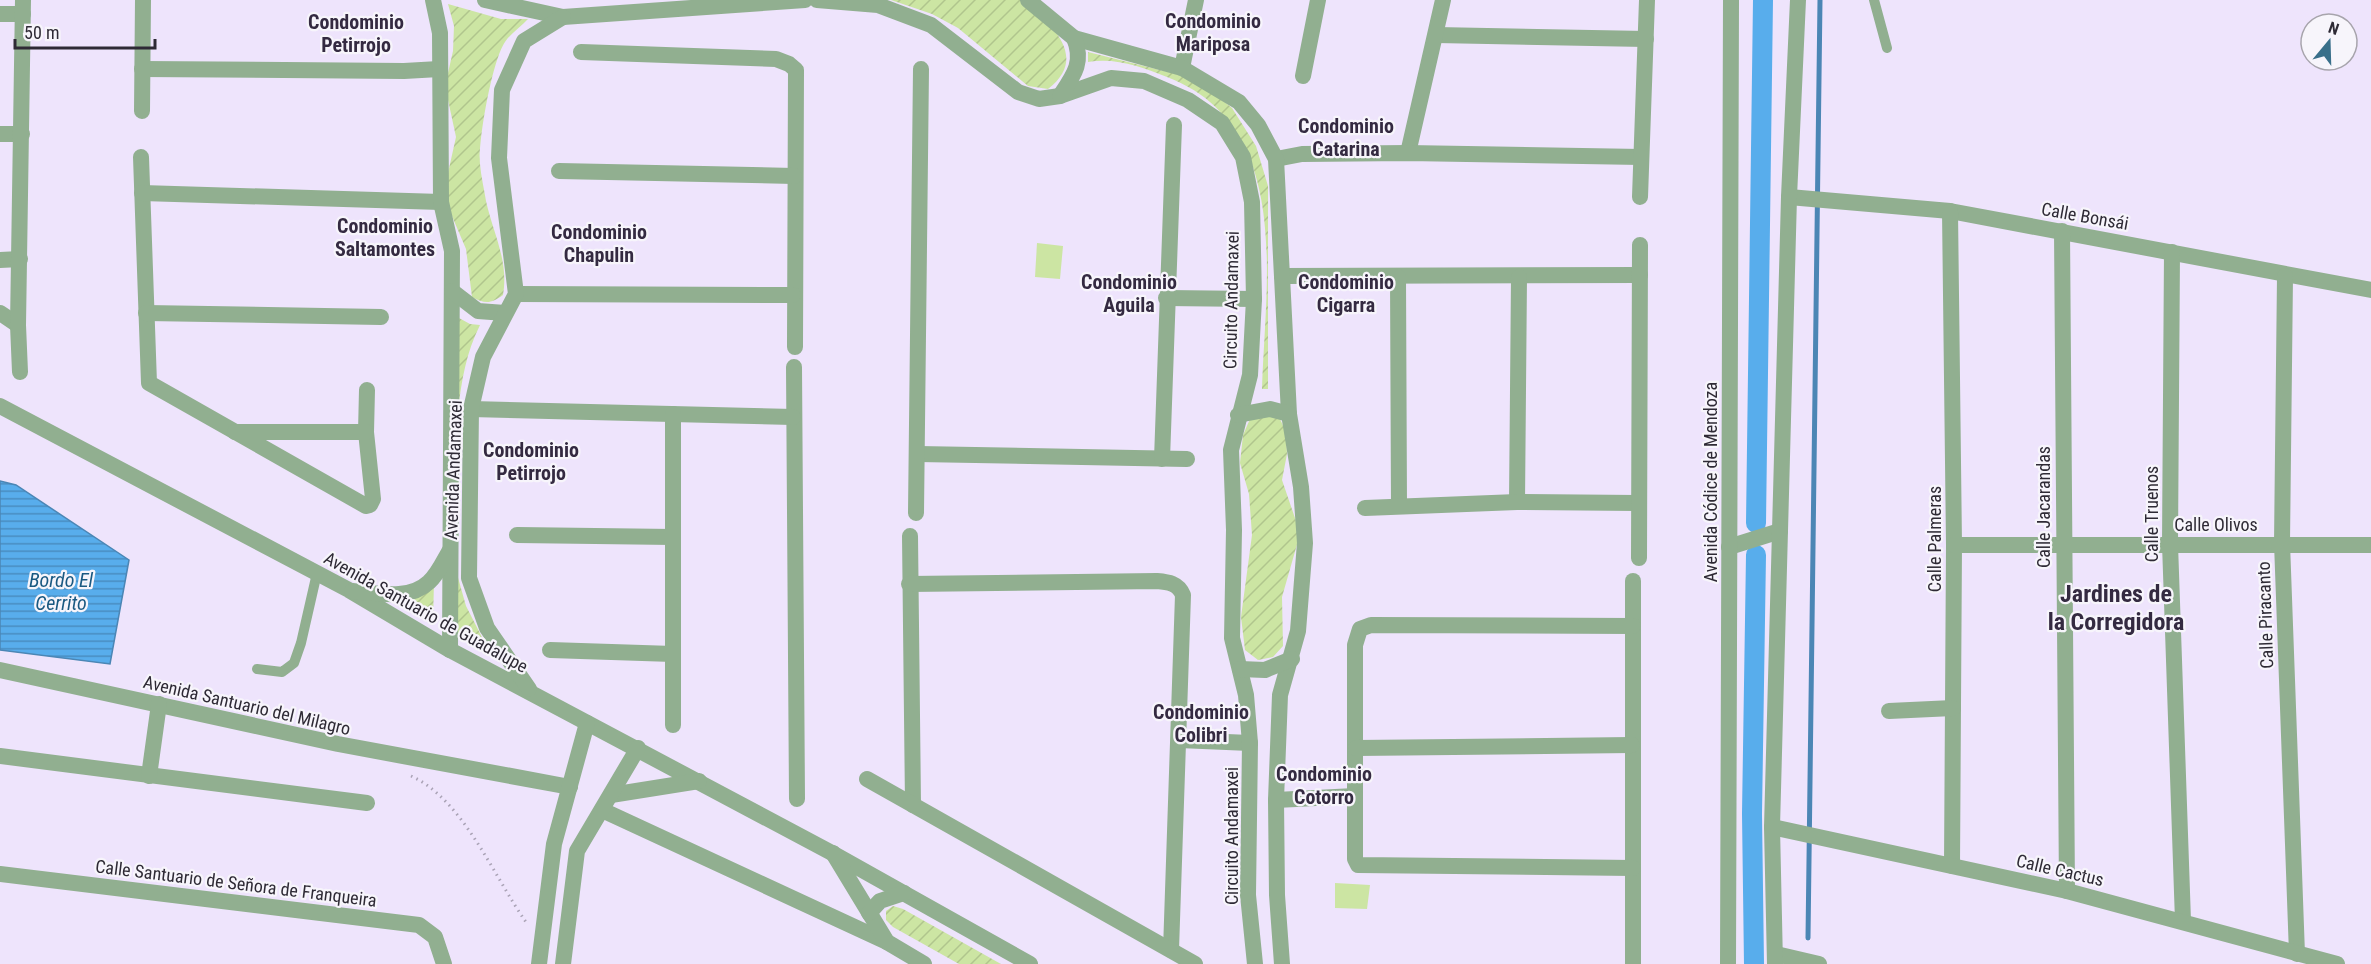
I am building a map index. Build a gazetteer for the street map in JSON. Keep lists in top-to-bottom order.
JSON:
{
  "streets": {
    "street": [
      "Calle Bonsái",
      "Circuito Andamaxei",
      "Avenida Andamaxei",
      "Avenida Códice de Mendoza",
      "Calle Jacarandas",
      "Calle Truenos",
      "Calle Olivos",
      "Calle Palmeras",
      "Avenida Santuario de Guadalupe",
      "Calle Piracanto",
      "Avenida Santuario del Milagro",
      "Calle Cactus",
      "Calle Santuario de Señora de Franqueira"
    ]
  },
  "crossings": [
    ["Calle Bonsái", "Calle Jacarandas"],
    ["Calle Bonsái", "Calle Truenos"],
    ["Calle Bonsái", "Calle Palmeras"],
    ["Calle Bonsái", "Calle Piracanto"],
    ["Avenida Andamaxei", "Avenida Santuario de Guadalupe"],
    ["Calle Jacarandas", "Calle Olivos"],
    ["Calle Jacarandas", "Calle Cactus"],
    ["Calle Truenos", "Calle Olivos"],
    ["Calle Truenos", "Calle Cactus"],
    ["Calle Olivos", "Calle Palmeras"],
    ["Calle Olivos", "Calle Piracanto"],
    ["Calle Palmeras", "Calle Cactus"],
    ["Calle Piracanto", "Calle Cactus"]
  ],
  "districts": [
    "Condominio Mariposa",
    "Condominio Petirrojo",
    "Condominio Catarina",
    "Condominio Saltamontes",
    "Condominio Chapulin",
    "Condominio Aguila",
    "Condominio Cigarra",
    "Condominio Petirrojo",
    "Jardines de la Corregidora",
    "Condominio Colibri",
    "Condominio Cotorro"
  ],
  "water": ["Bordo El Cerrito"],
  "scale_bar": "50 m",
  "north": "top"
}
